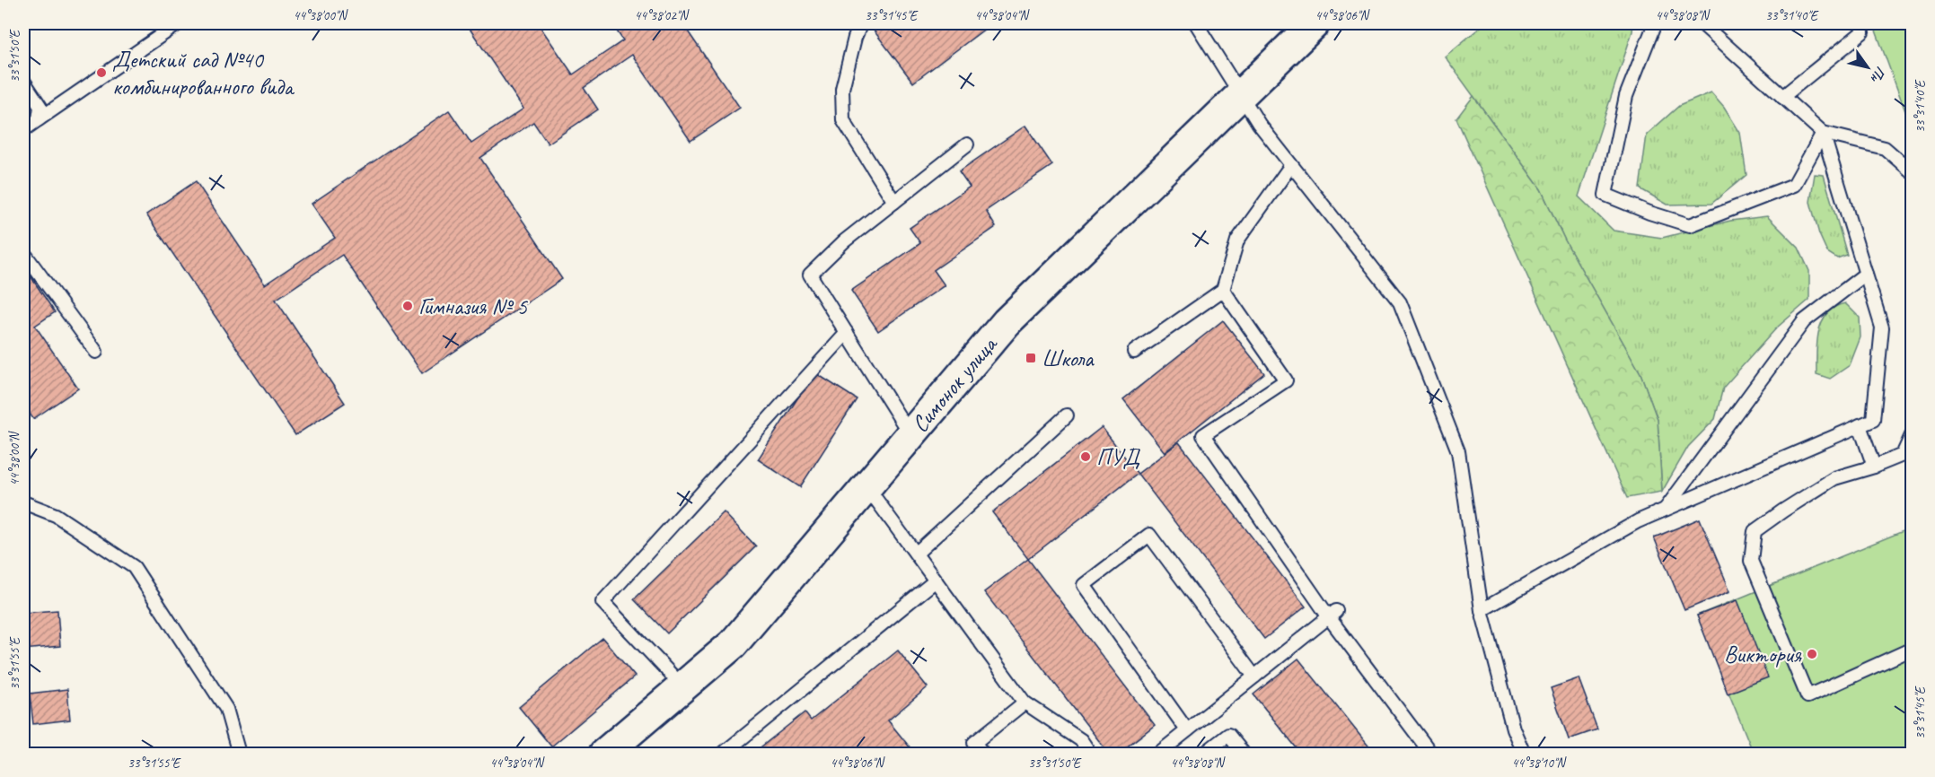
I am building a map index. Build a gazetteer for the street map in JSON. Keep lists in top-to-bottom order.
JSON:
{
  "streets": {
    "street": ["Симонок улица"]
  },
  "places": {
    "other": [
      "Детский сад №40 комбинированного вида",
      "Гимназия № 5",
      "ПУД",
      "Виктория"
    ],
    "transit": ["Школа"]
  },
  "north": "bottom right",
  "coordinates": [
    "44°38'00\"N",
    "44°38'02\"N",
    "33°31'45\"E",
    "44°38'04\"N",
    "44°38'06\"N",
    "44°38'08\"N",
    "33°31'40\"E",
    "33°31'50\"E",
    "33°31'55\"E",
    "44°38'10\"N"
  ]
}
